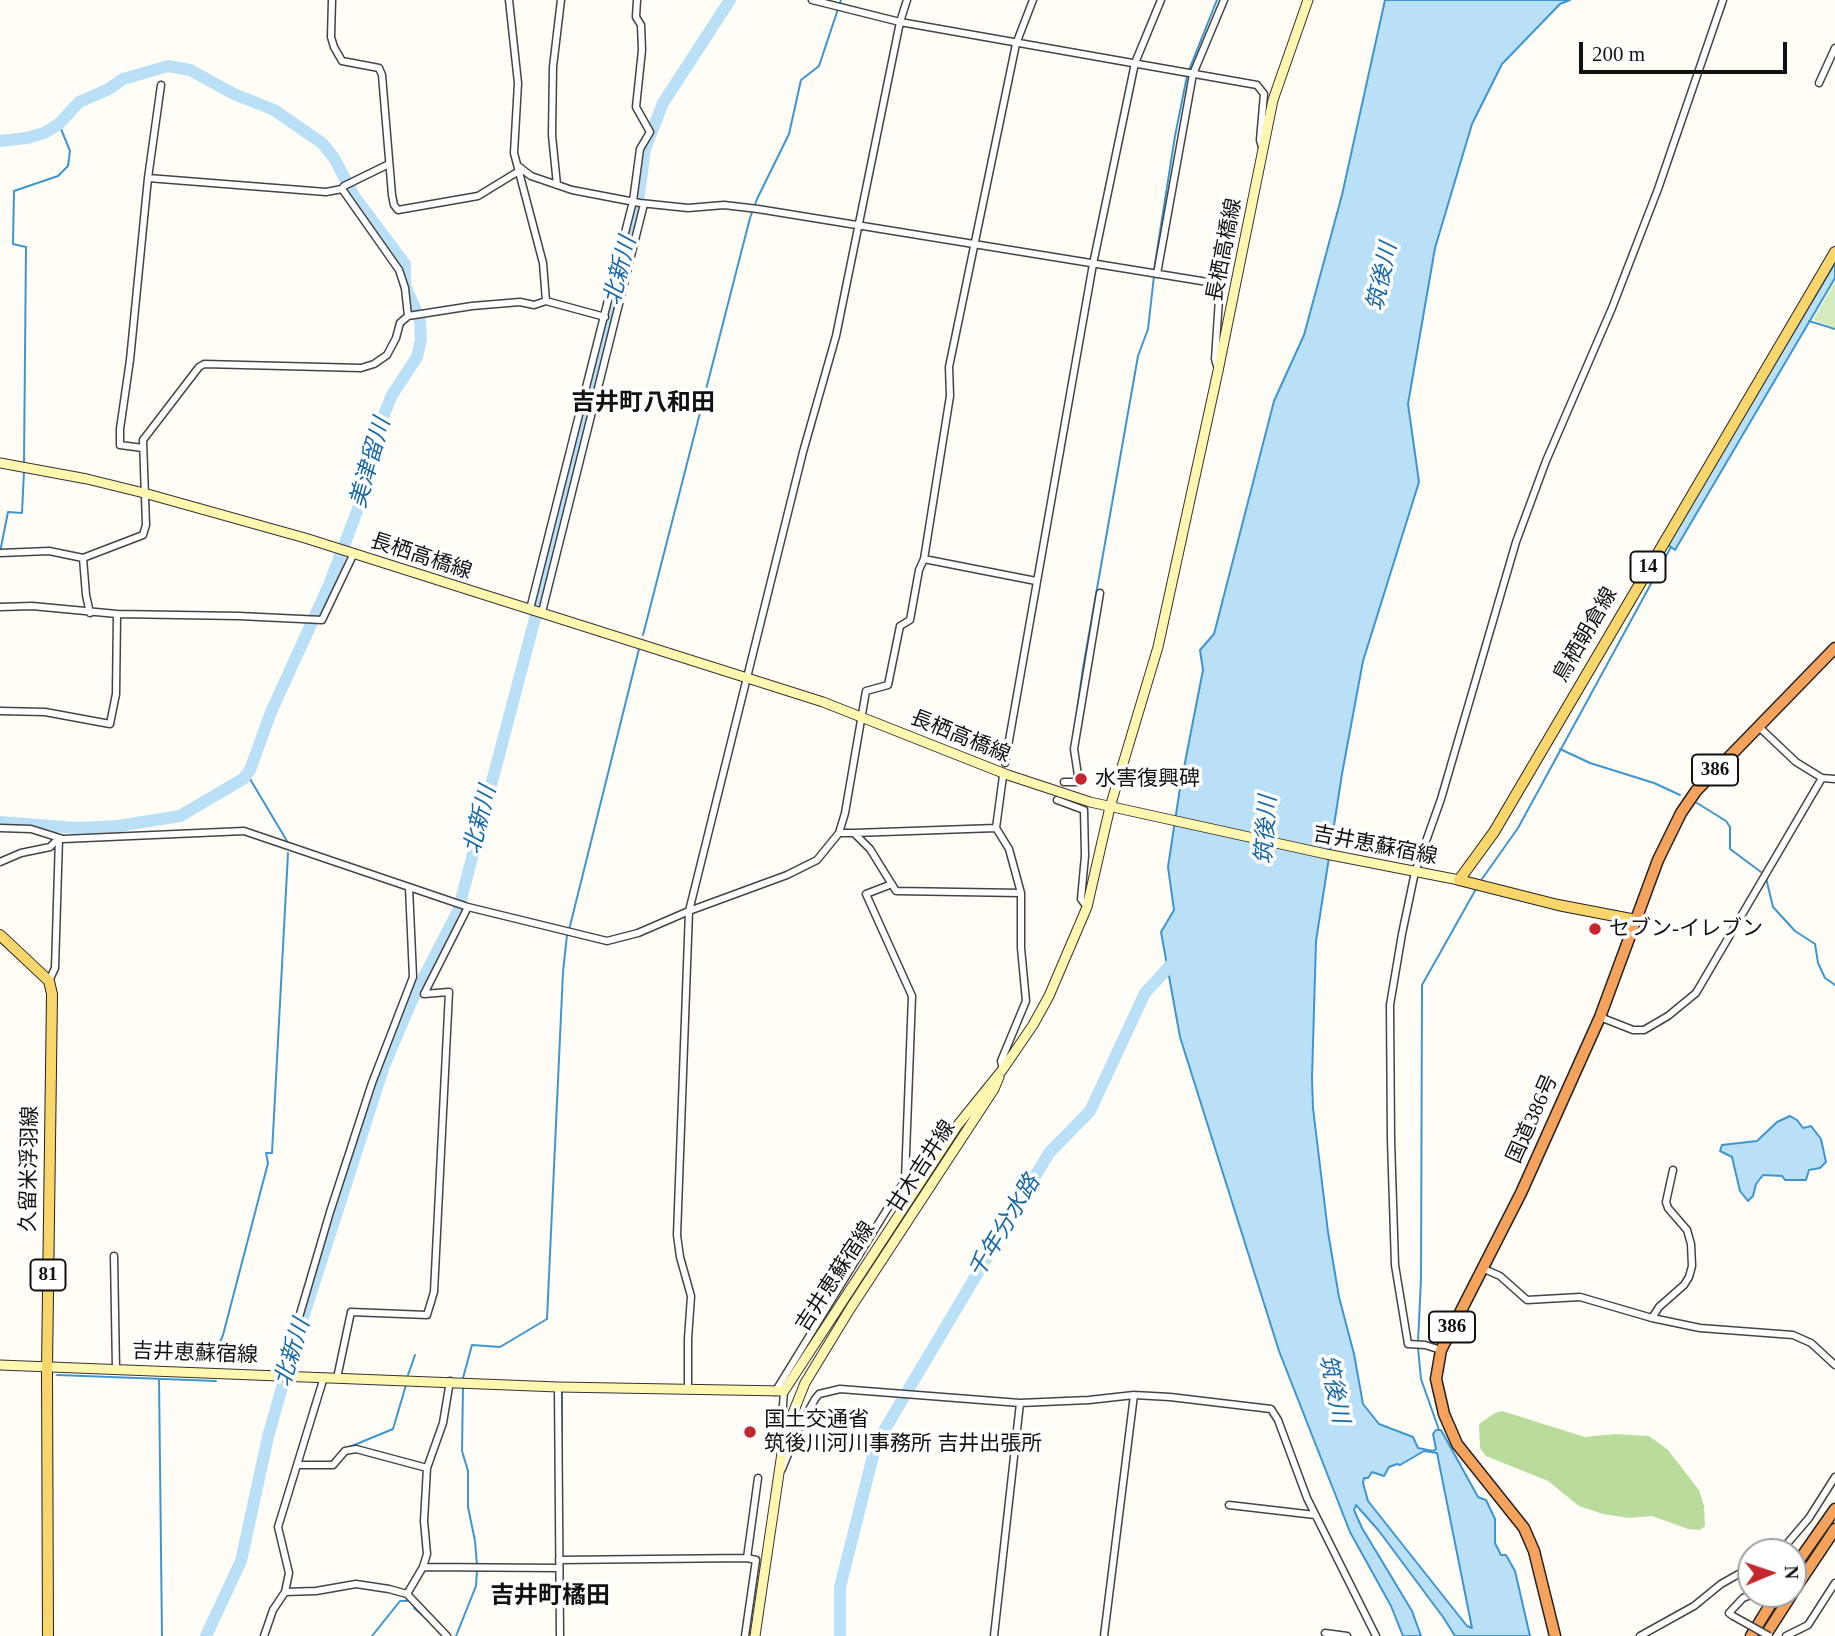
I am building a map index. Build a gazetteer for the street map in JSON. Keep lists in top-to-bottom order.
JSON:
{
  "streets": {
    "highway": ["386", "国道386号"],
    "main road": [
      "長栖高橋線",
      "14",
      "鳥栖朝倉線",
      "吉井恵蘇宿線",
      "甘木吉井線",
      "久留米浮羽線",
      "81"
    ]
  },
  "crossings": [
    ["長栖高橋線", "吉井恵蘇宿線"],
    ["鳥栖朝倉線", "吉井恵蘇宿線"],
    ["吉井恵蘇宿線", "甘木吉井線"],
    ["吉井恵蘇宿線", "久留米浮羽線"]
  ],
  "districts": ["吉井町八和田", "吉井町橘田"],
  "water": [
    "北新川",
    "筑後川",
    "美津留川",
    "千年分水路"
  ],
  "places": ["水害復興碑", "セブン-イレブン", "国土交通省 筑後川河川事務所 吉井出張所"],
  "scale_bar": "200 m",
  "north": "right"
}
